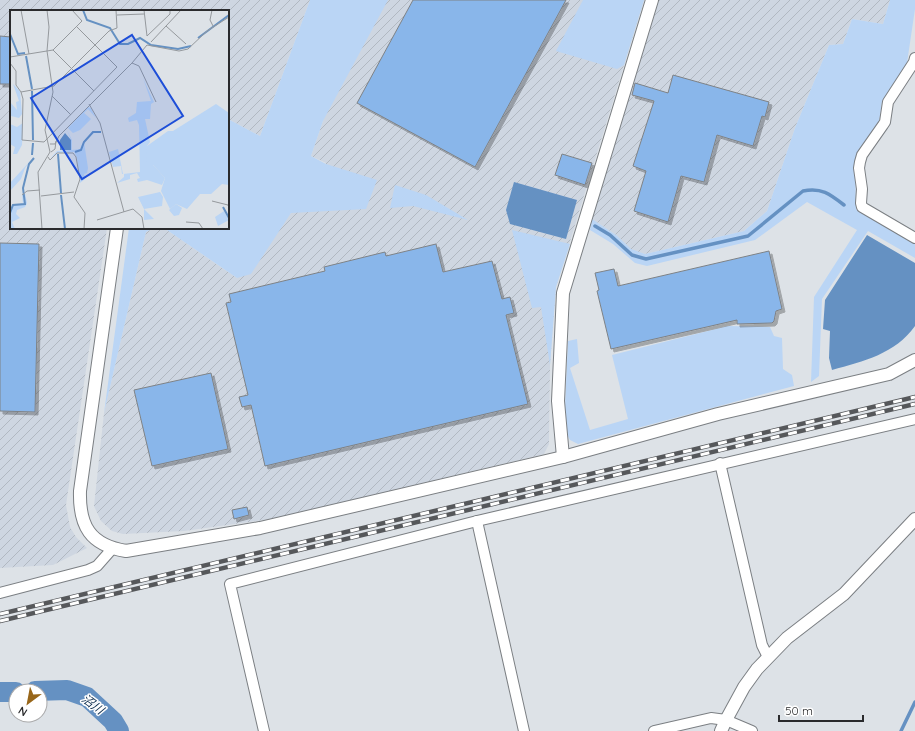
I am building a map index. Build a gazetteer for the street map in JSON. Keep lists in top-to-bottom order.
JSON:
{
  "water": ["沼川"],
  "scale_bar": "50 m",
  "north": "bottom left"
}
